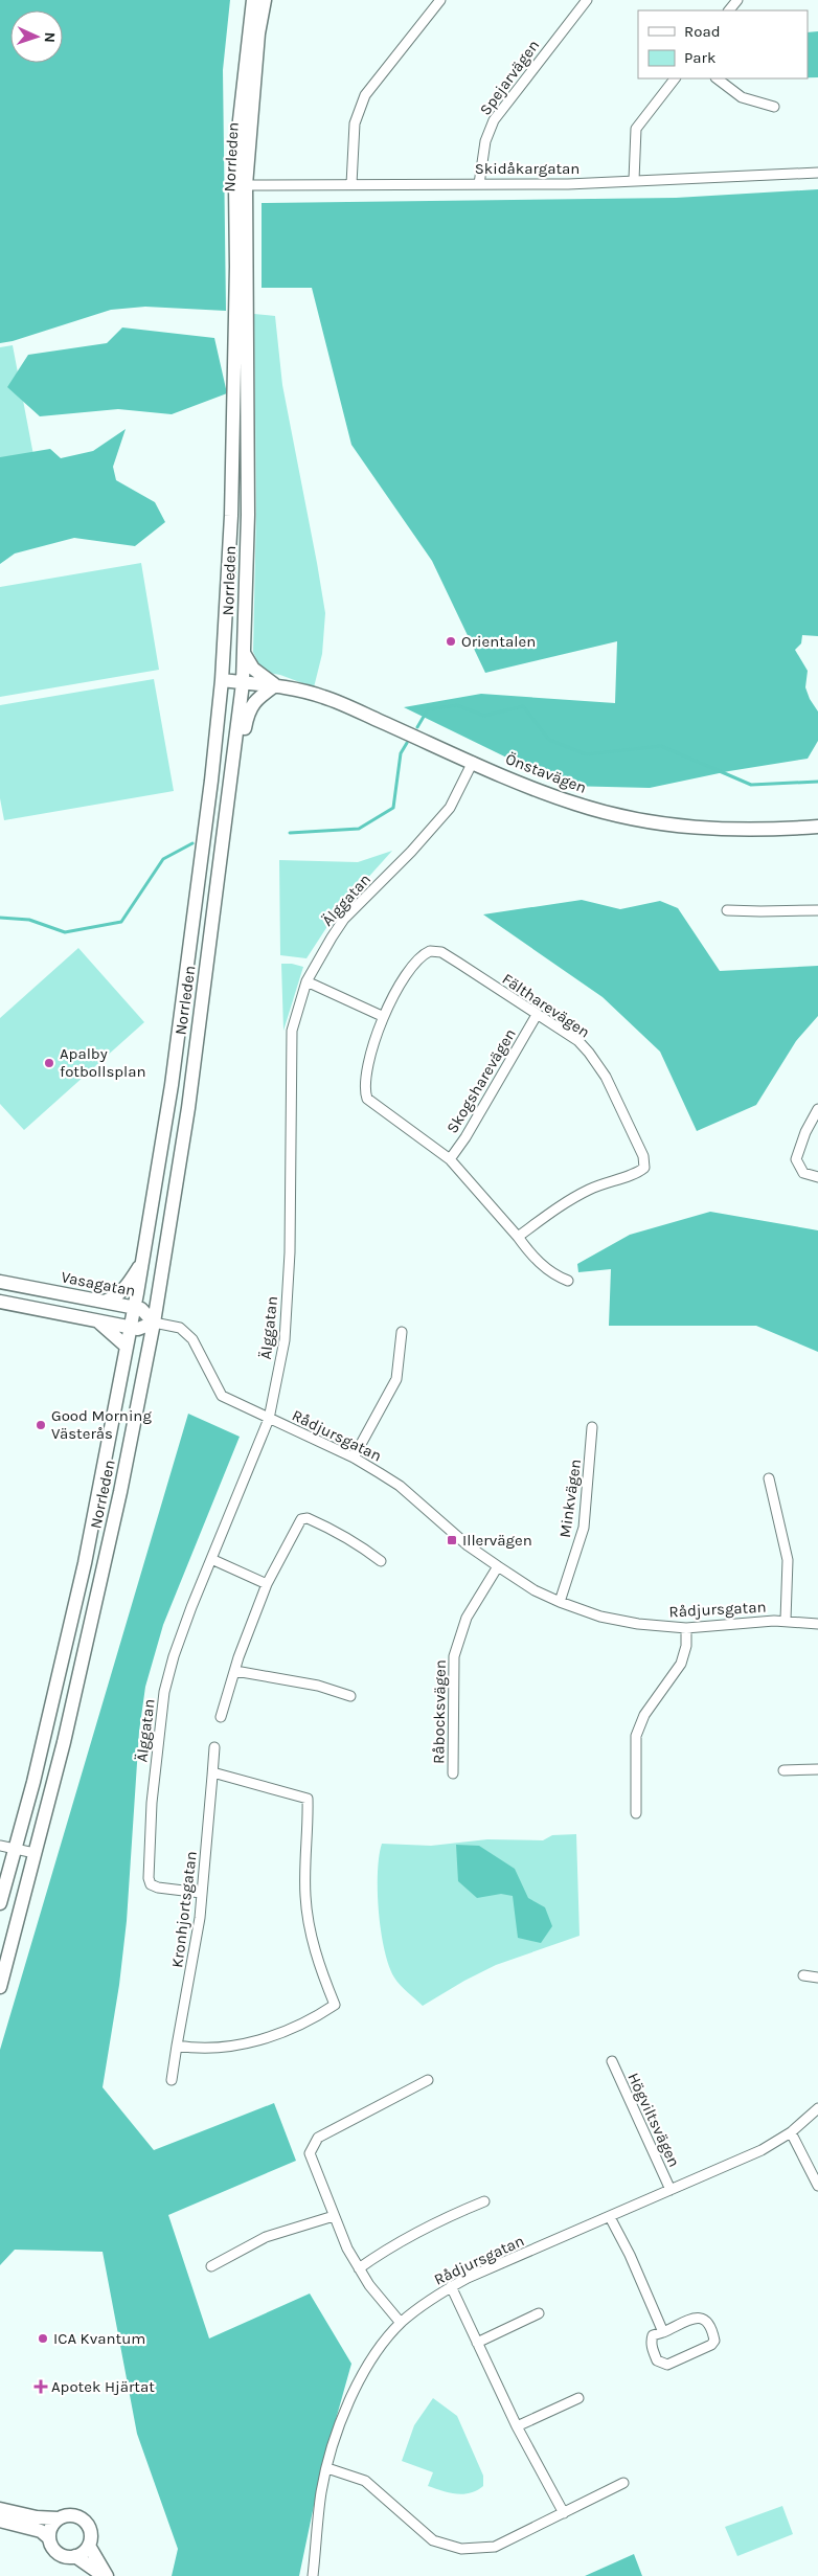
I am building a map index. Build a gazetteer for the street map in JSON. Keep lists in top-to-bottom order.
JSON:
{
  "streets": {
    "main road": ["Norrleden", "Önstavägen", "Vasagatan"],
    "street": [
      "Spejarvägen",
      "Skidåkargatan",
      "Älggatan",
      "Fältharevägen",
      "Skogsharevägen",
      "Rådjursgatan",
      "Minkvägen",
      "Råbocksvägen",
      "Kronhjortsgatan",
      "Högviltsvägen"
    ]
  },
  "crossings": [
    ["Spejarvägen", "Skidåkargatan"],
    ["Norrleden", "Skidåkargatan"],
    ["Norrleden", "Vasagatan"],
    ["Norrleden", "Rådjursgatan"],
    ["Önstavägen", "Älggatan"],
    ["Älggatan", "Rådjursgatan"],
    ["Älggatan", "Kronhjortsgatan"],
    ["Fältharevägen", "Skogsharevägen"],
    ["Vasagatan", "Rådjursgatan"],
    ["Rådjursgatan", "Minkvägen"],
    ["Rådjursgatan", "Råbocksvägen"],
    ["Rådjursgatan", "Högviltsvägen"]
  ],
  "places": {
    "other": [
      "Orientalen",
      "Apalby fotbollsplan",
      "Good Morning Västerås",
      "ICA Kvantum"
    ],
    "transit": ["Illervägen"],
    "health": ["Apotek Hjärtat"]
  },
  "legend": ["Road", "Park"],
  "north": "right"
}
